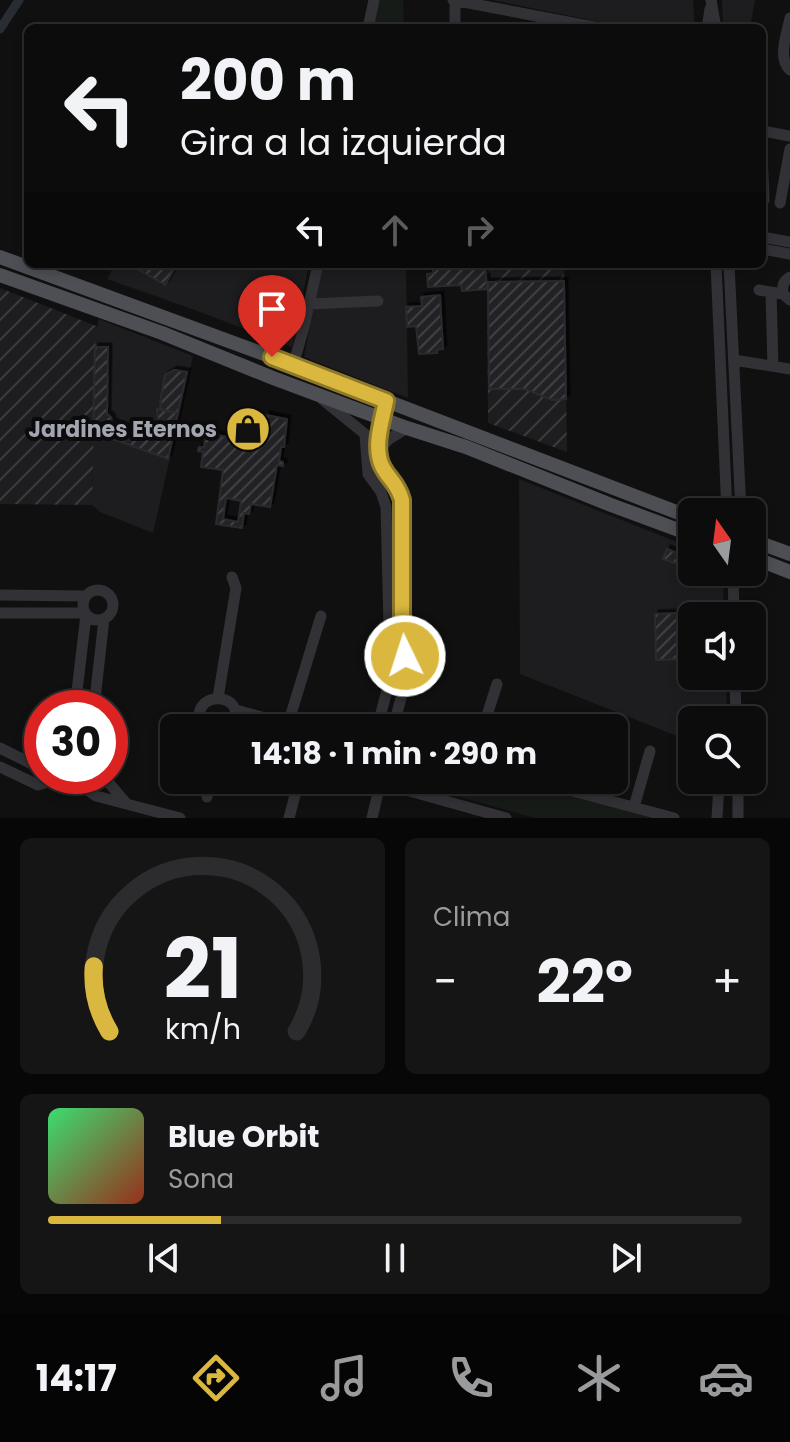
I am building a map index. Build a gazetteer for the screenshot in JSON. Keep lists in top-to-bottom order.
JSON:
{
  "places": {
    "shop": ["Jardines Eternos"]
  },
  "north": "top",
  "page": {
    "turn": ["200 m", "Gira a la izquierda"],
    "limit": "30",
    "trip": "14:18 · 1 min · 290 m",
    "tile": "Clima",
    "heat": ["−", "22°", "+"],
    "song": ["Blue Orbit", "Sona"],
    "tabs": "14:17",
    "gauge": ["21", "km/h"]
  }
}
